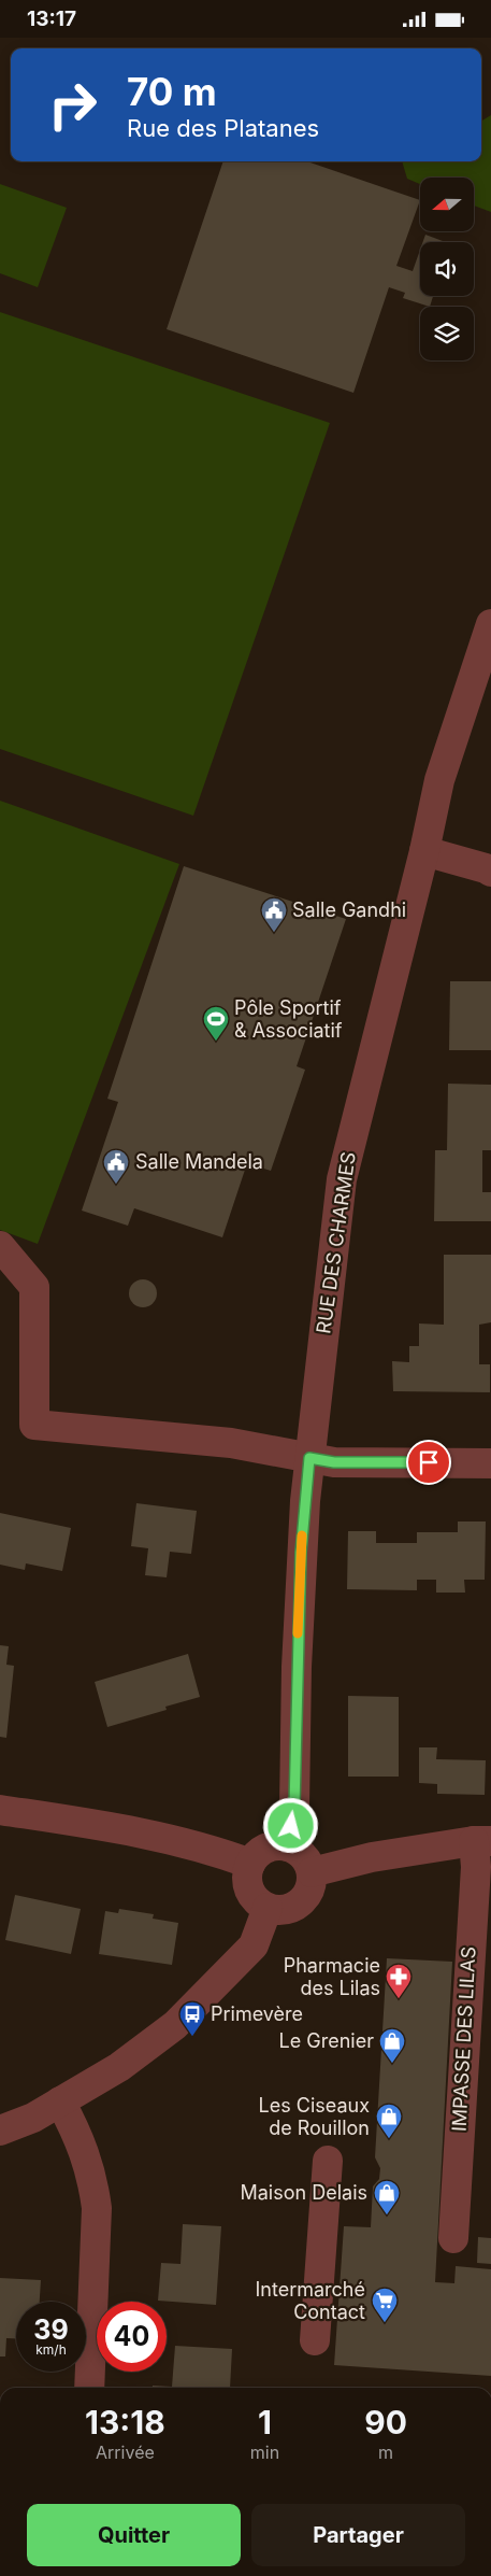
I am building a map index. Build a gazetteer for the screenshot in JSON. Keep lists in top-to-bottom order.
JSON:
{
  "streets": {
    "street": ["RUE DES CHARMES", "IMPASSE DES LILAS"]
  },
  "places": {
    "public building": ["Salle Gandhi", "Salle Mandela"],
    "sports": ["Pôle Sportif & Associatif"],
    "pharmacy": ["Pharmacie des Lilas"],
    "bus stop": ["Primevère"],
    "shop": ["Le Grenier", "Les Ciseaux de Rouillon", "Maison Delais"],
    "supermarket": ["Intermarché Contact"]
  },
  "north": "left",
  "page": {
    "status": "13:17",
    "turn": ["70 m", "Rue des Platanes"],
    "speed": "39 km/h",
    "limit": "40",
    "eta": [
      "13:18",
      "Arrivée",
      "1",
      "min",
      "90",
      "m"
    ],
    "buttons": ["Quitter", "Partager"]
  }
}
